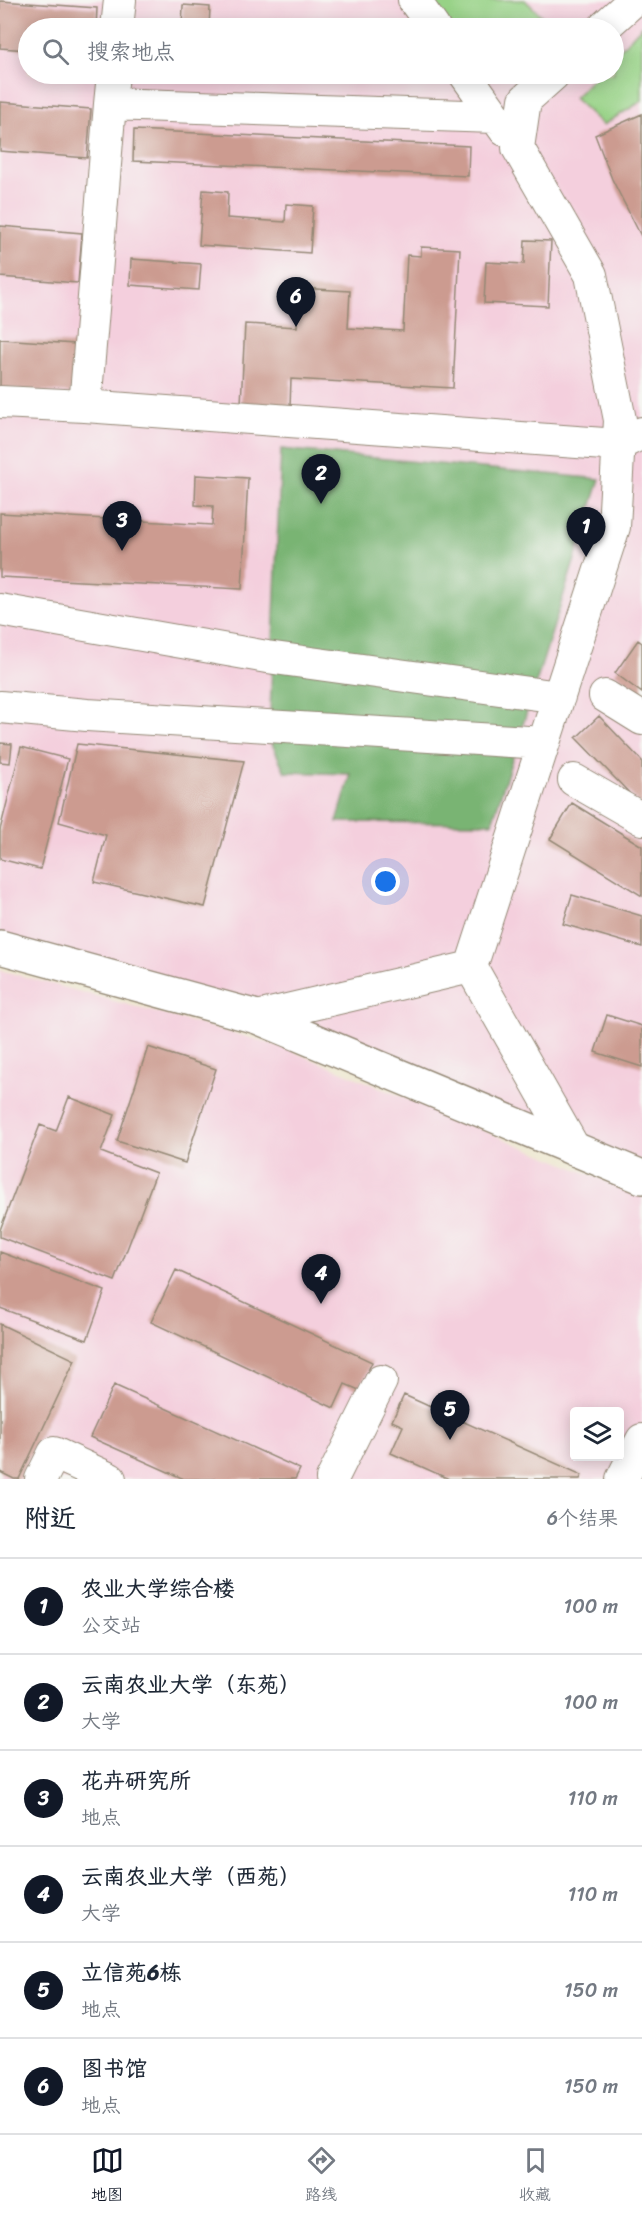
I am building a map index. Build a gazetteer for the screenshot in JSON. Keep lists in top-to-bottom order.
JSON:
{
  "page": {
    "search": "搜索地点",
    "pins": [
      "6",
      "2",
      "3",
      "1",
      "4",
      "5"
    ],
    "heading": ["附近", "6个结果"],
    "list": [
      {
        "mark": "1",
        "name": "农业大学综合楼",
        "note": "公交站",
        "value": "100 m"
      },
      {
        "mark": "2",
        "name": "云南农业大学（东苑）",
        "note": "大学",
        "value": "100 m"
      },
      {
        "mark": "3",
        "name": "花卉研究所",
        "note": "地点",
        "value": "110 m"
      },
      {
        "mark": "4",
        "name": "云南农业大学（西苑）",
        "note": "大学",
        "value": "110 m"
      },
      {
        "mark": "5",
        "name": "立信苑6栋",
        "note": "地点",
        "value": "150 m"
      },
      {
        "mark": "6",
        "name": "图书馆",
        "note": "地点",
        "value": "150 m"
      }
    ],
    "nav": ["地图", "路线", "收藏"]
  }
}
